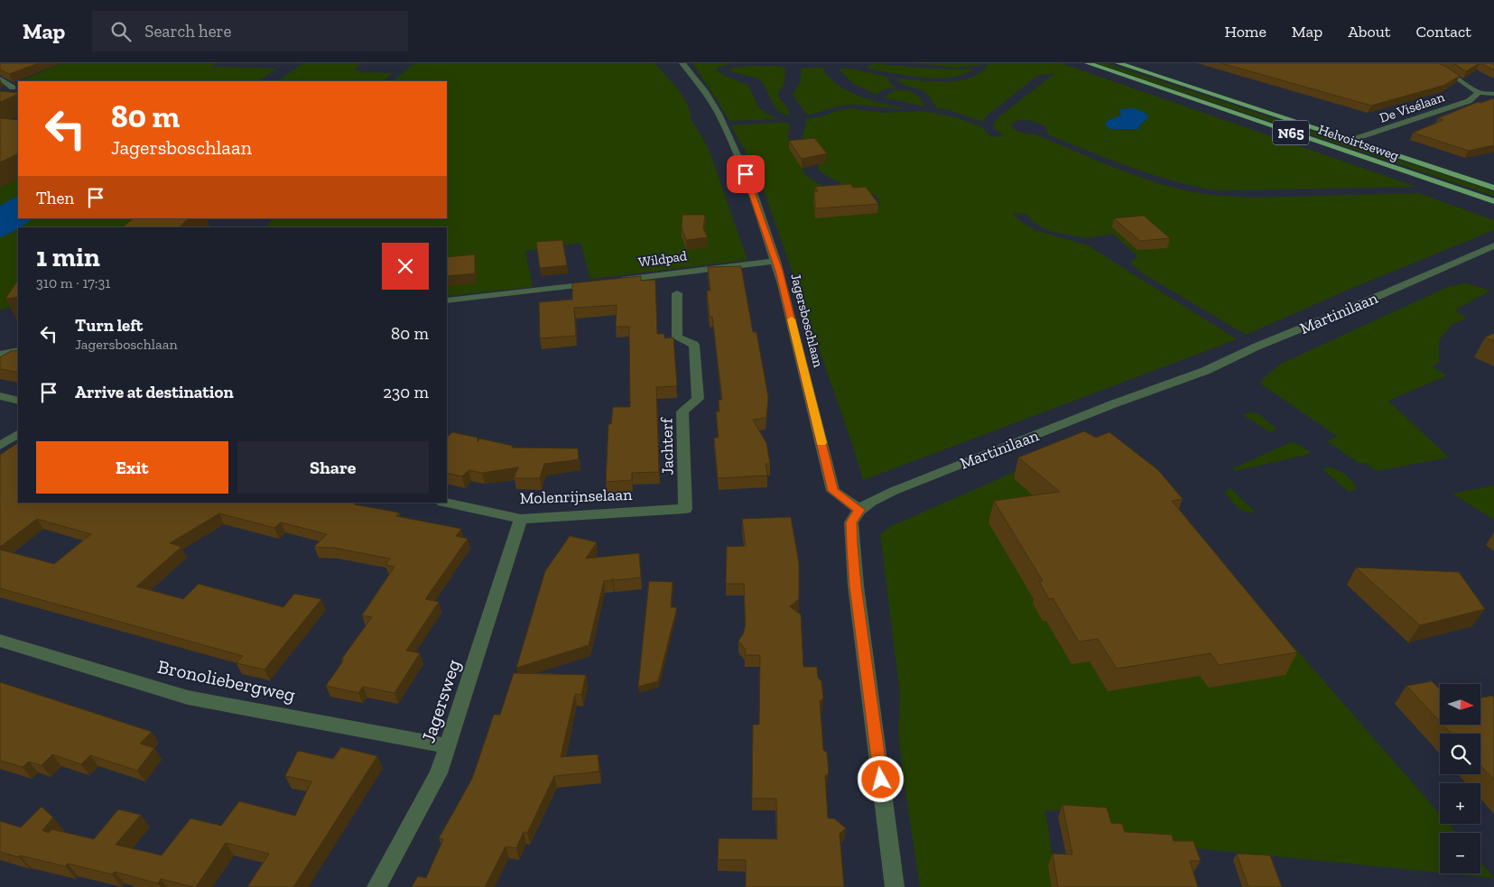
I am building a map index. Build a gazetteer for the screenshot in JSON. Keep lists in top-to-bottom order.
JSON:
{
  "streets": {
    "main road": ["N65", "Helvoirtseweg"],
    "street": [
      "De Visélaan",
      "Wildpad",
      "Martinilaan",
      "Jagersboschlaan",
      "Jachterf",
      "Molenrijnselaan",
      "Bronoliebergweg",
      "Jagersweg"
    ]
  },
  "crossings": [
    ["De Visélaan", "Helvoirtseweg"],
    ["Wildpad", "Jagersboschlaan"],
    ["Martinilaan", "Jagersboschlaan"],
    ["Jachterf", "Molenrijnselaan"],
    ["Molenrijnselaan", "Jagersweg"],
    ["Bronoliebergweg", "Jagersweg"]
  ],
  "north": "right",
  "page": {
    "header": "Map",
    "search": "Search here",
    "nav": [
      "Home",
      "Map",
      "About",
      "Contact"
    ],
    "turn": ["80 m", "Jagersboschlaan"],
    "then": "Then",
    "heading": ["1 min", "310 m · 17:31"],
    "list": [
      {
        "name": "Turn left",
        "note": "Jagersboschlaan",
        "value": "80 m"
      },
      {
        "name": "Arrive at destination",
        "value": "230 m"
      }
    ],
    "buttons": ["Exit", "Share"],
    "map_buttons": ["+", "−"]
  }
}
